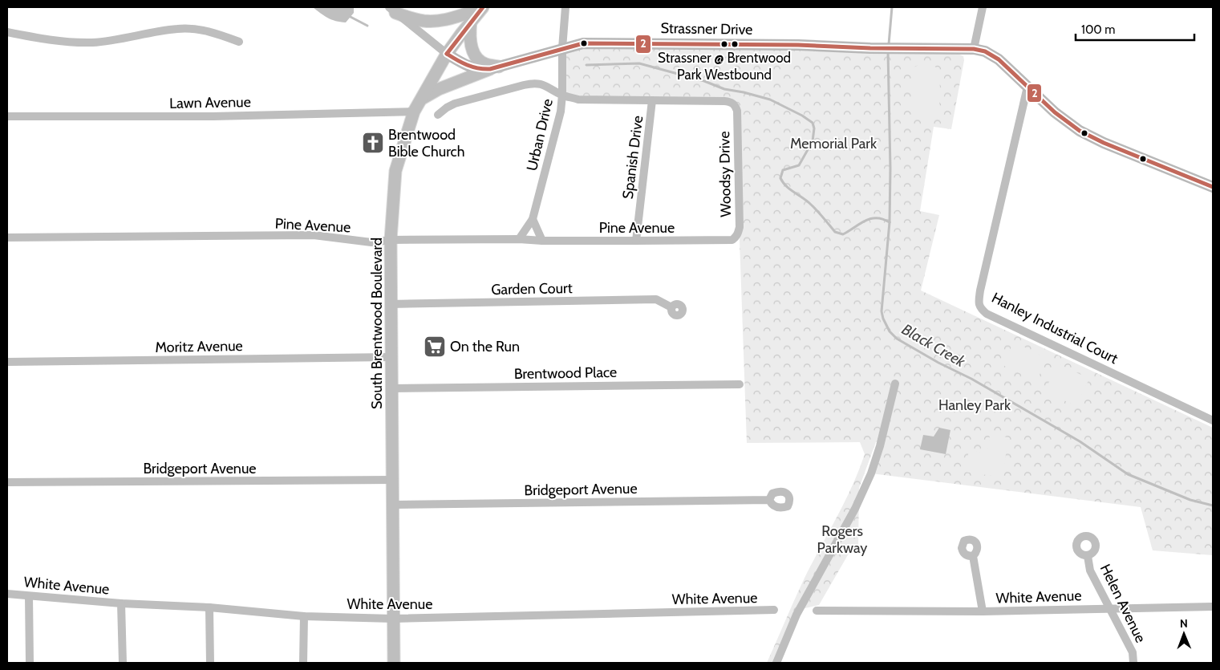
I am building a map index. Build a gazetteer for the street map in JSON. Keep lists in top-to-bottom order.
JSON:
{
  "streets": {
    "main road": ["South Brentwood Boulevard"],
    "street": [
      "Strassner Drive",
      "Lawn Avenue",
      "Urban Drive",
      "Spanish Drive",
      "Woodsy Drive",
      "Pine Avenue",
      "Garden Court",
      "Hanley Industrial Court",
      "Moritz Avenue",
      "Brentwood Place",
      "Bridgeport Avenue",
      "White Avenue",
      "Helen Avenue"
    ]
  },
  "crossings": [
    ["Strassner Drive", "Urban Drive"],
    ["Strassner Drive", "South Brentwood Boulevard"],
    ["Lawn Avenue", "South Brentwood Boulevard"],
    ["Urban Drive", "Pine Avenue"],
    ["Spanish Drive", "Woodsy Drive"],
    ["Spanish Drive", "Pine Avenue"],
    ["Woodsy Drive", "Pine Avenue"],
    ["Pine Avenue", "South Brentwood Boulevard"],
    ["Garden Court", "South Brentwood Boulevard"],
    ["South Brentwood Boulevard", "Moritz Avenue"],
    ["South Brentwood Boulevard", "Brentwood Place"],
    ["South Brentwood Boulevard", "Bridgeport Avenue"],
    ["South Brentwood Boulevard", "White Avenue"],
    ["White Avenue", "Helen Avenue"]
  ],
  "water": ["Black Creek"],
  "parks": ["Memorial Park", "Hanley Park", "Rogers Parkway"],
  "places": {
    "other": ["Strassner @ Brentwood Park Westbound"],
    "church": ["Brentwood Bible Church"],
    "supermarket": ["On the Run"]
  },
  "lines": ["transit line 2"],
  "scale_bar": "100 m",
  "north": "top"
}
